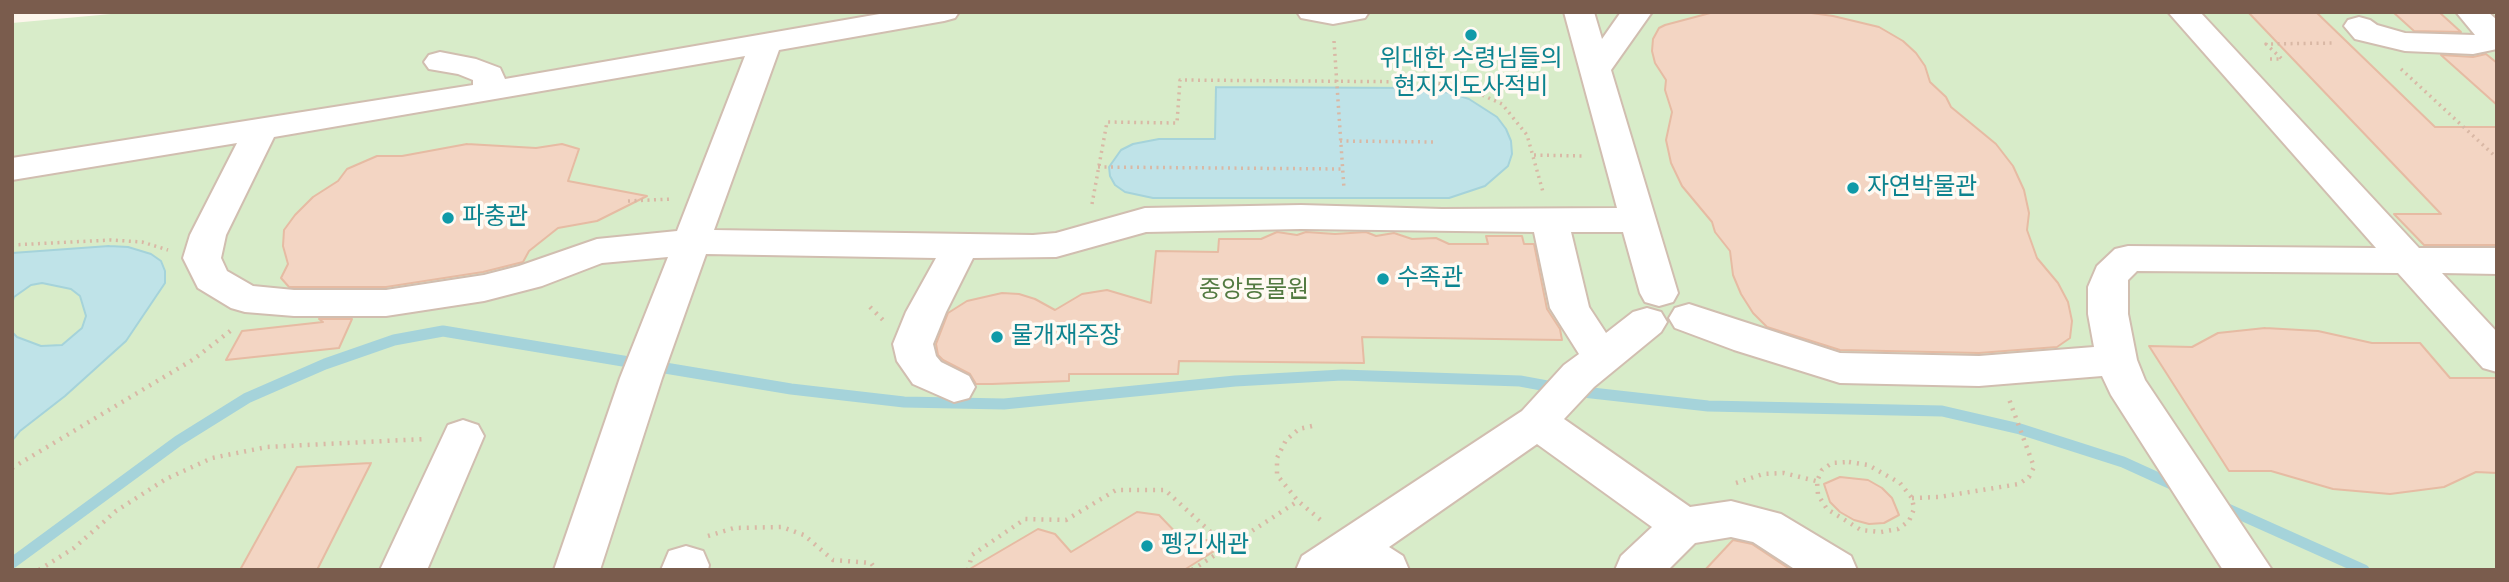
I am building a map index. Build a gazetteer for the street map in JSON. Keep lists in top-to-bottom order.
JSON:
{
  "parks": ["중앙동물원"],
  "places": [
    "위대한 수령님들의 현지지도사적비",
    "자연박물관",
    "파충관",
    "수족관",
    "물개재주장",
    "펭긴새관"
  ]
}
